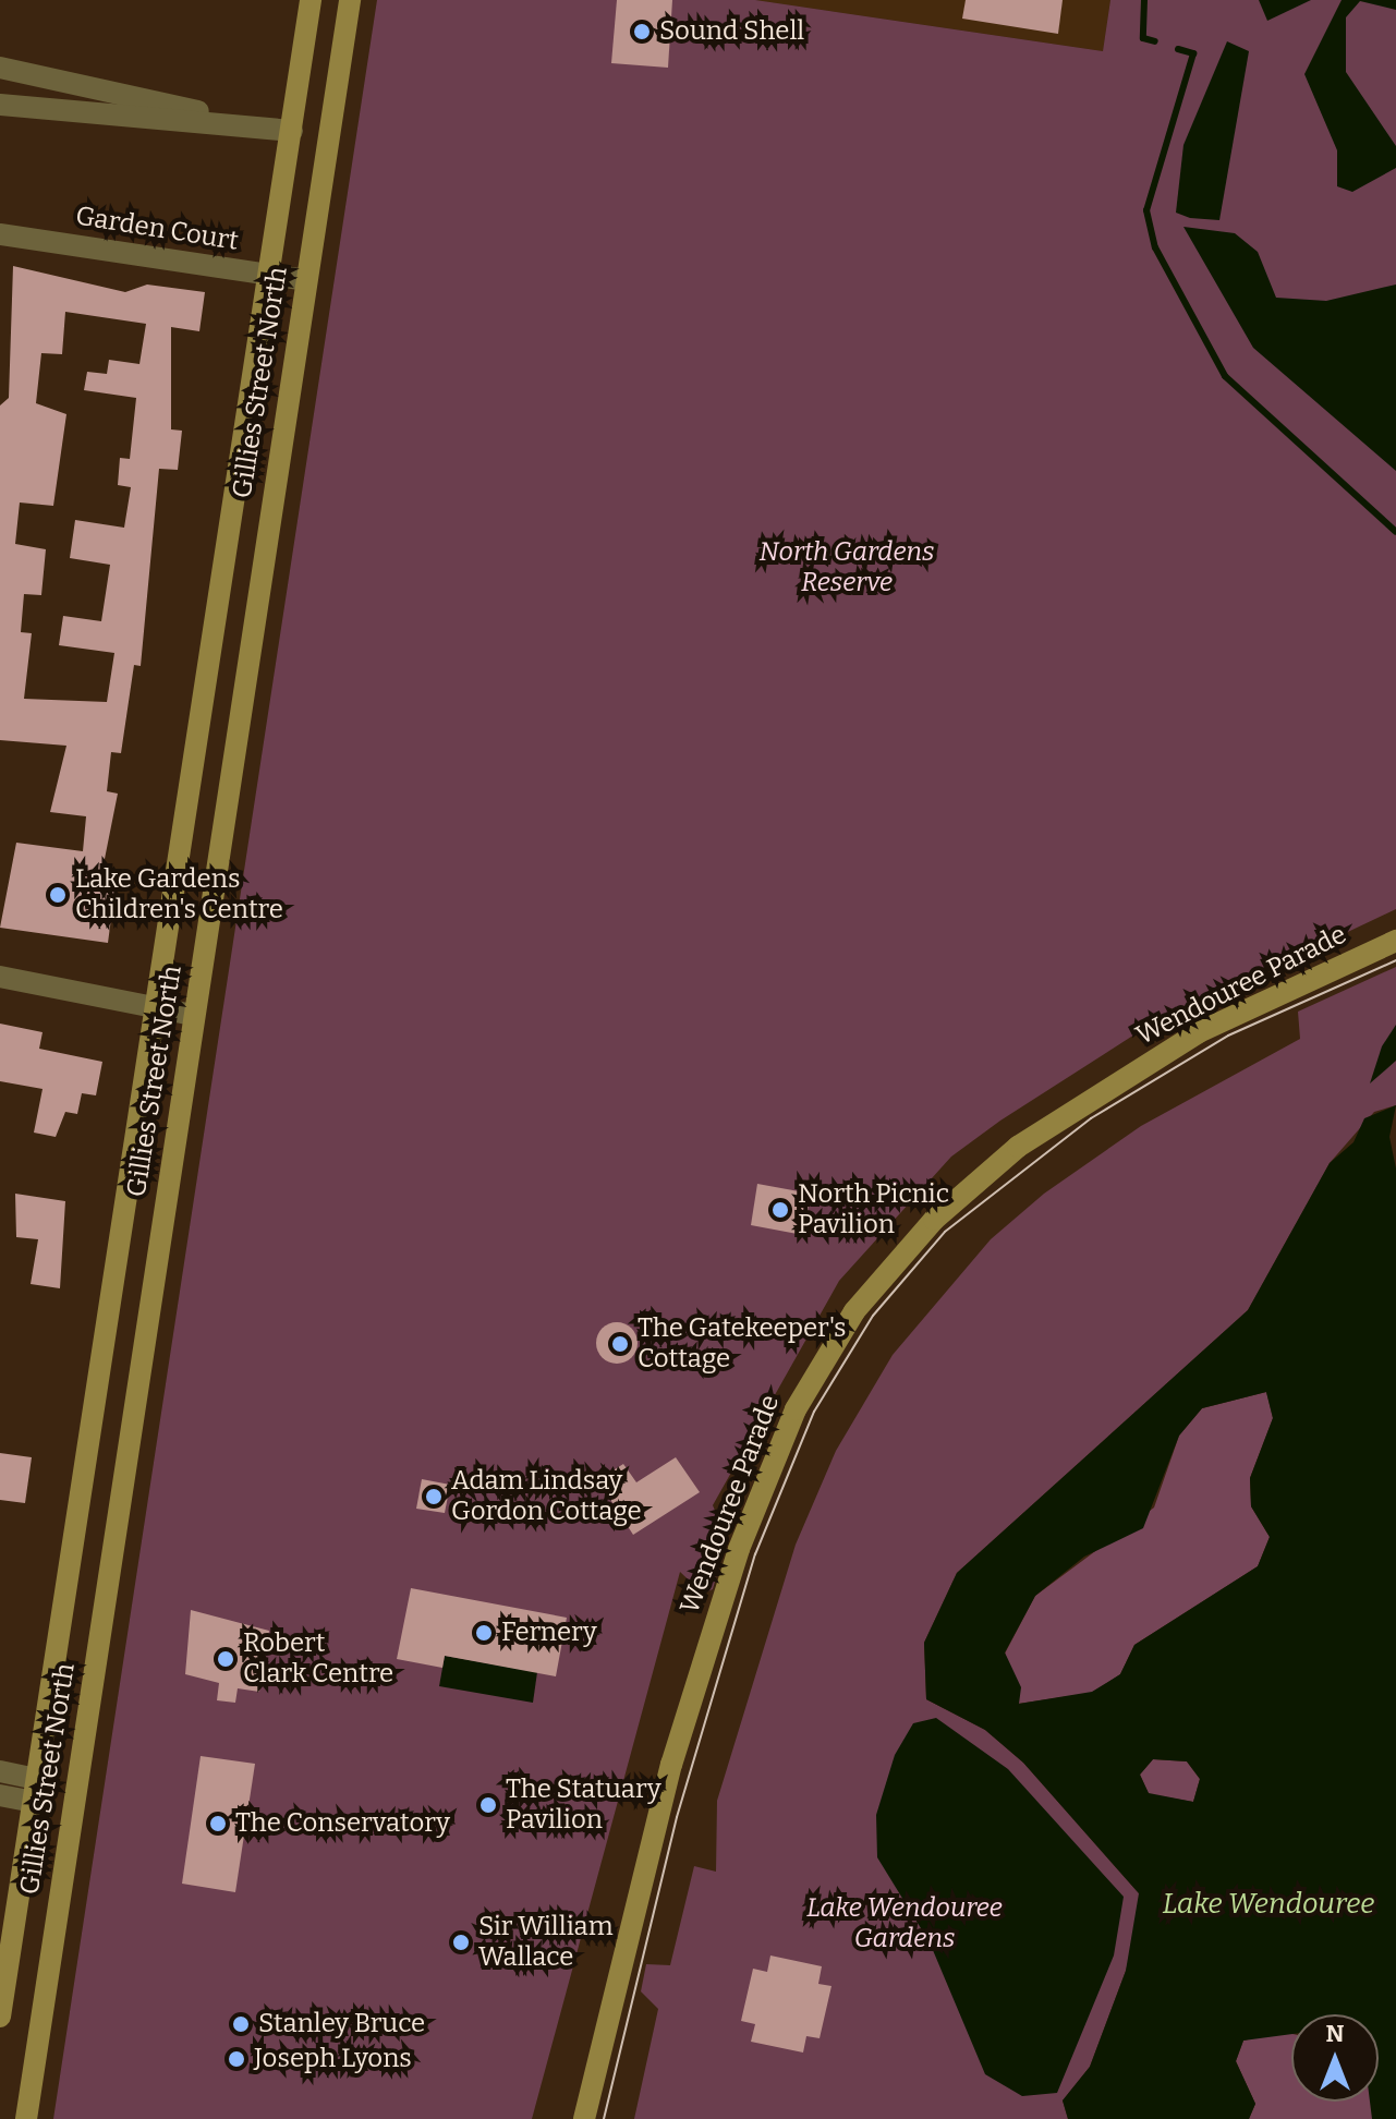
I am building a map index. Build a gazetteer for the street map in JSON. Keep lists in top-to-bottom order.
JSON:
{
  "streets": {
    "main road": ["Gillies Street North", "Wendouree Parade"],
    "street": ["Garden Court"]
  },
  "crossings": [
    ["Garden Court", "Gillies Street North"]
  ],
  "water": ["Lake Wendouree"],
  "parks": ["North Gardens Reserve", "Lake Wendouree Gardens"],
  "places": [
    "Sound Shell",
    "Lake Gardens Children's Centre",
    "North Picnic Pavilion",
    "The Gatekeeper's Cottage",
    "Adam Lindsay Gordon Cottage",
    "Fernery",
    "Robert Clark Centre",
    "The Statuary Pavilion",
    "The Conservatory",
    "Sir William Wallace",
    "Stanley Bruce",
    "Joseph Lyons"
  ],
  "north": "top"
}
